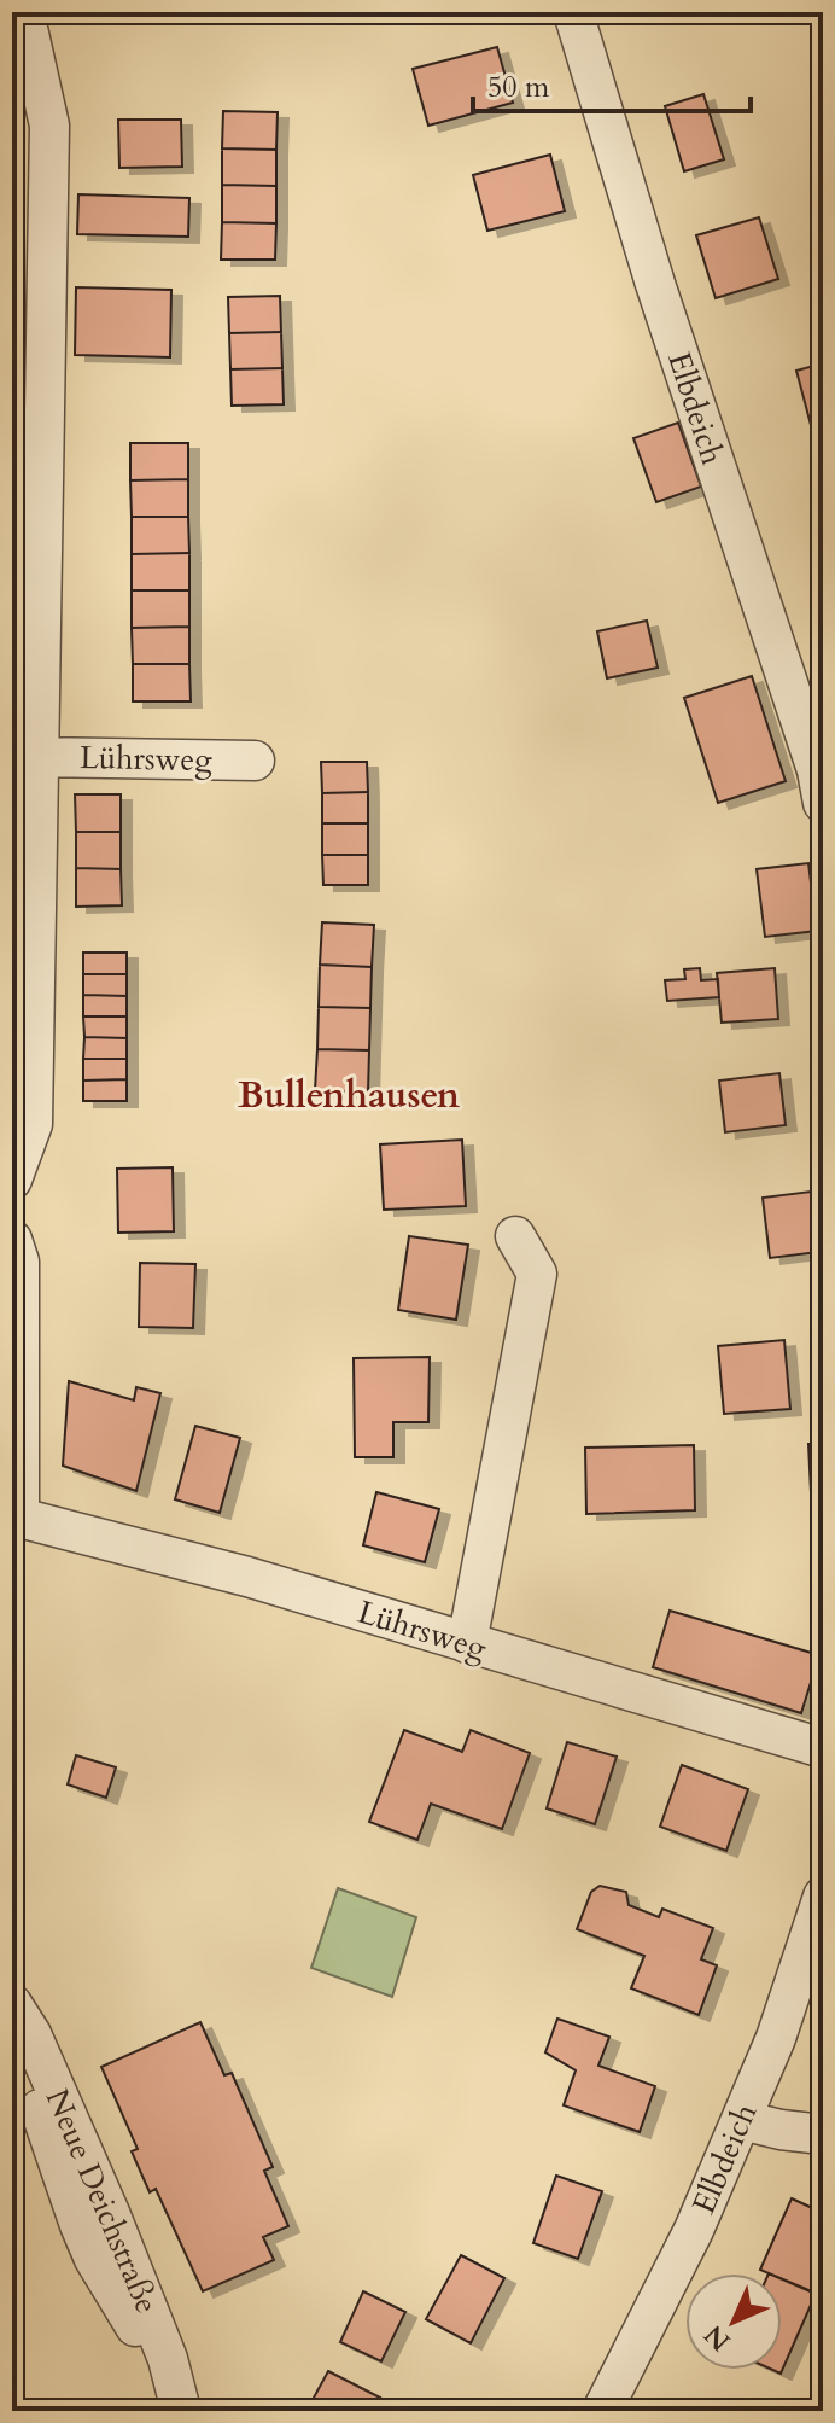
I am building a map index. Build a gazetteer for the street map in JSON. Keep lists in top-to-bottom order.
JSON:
{
  "streets": {
    "street": ["Elbdeich", "Lührsweg", "Neue Deichstraße"]
  },
  "districts": ["Bullenhausen"],
  "scale_bar": "50 m",
  "north": "bottom left"
}
